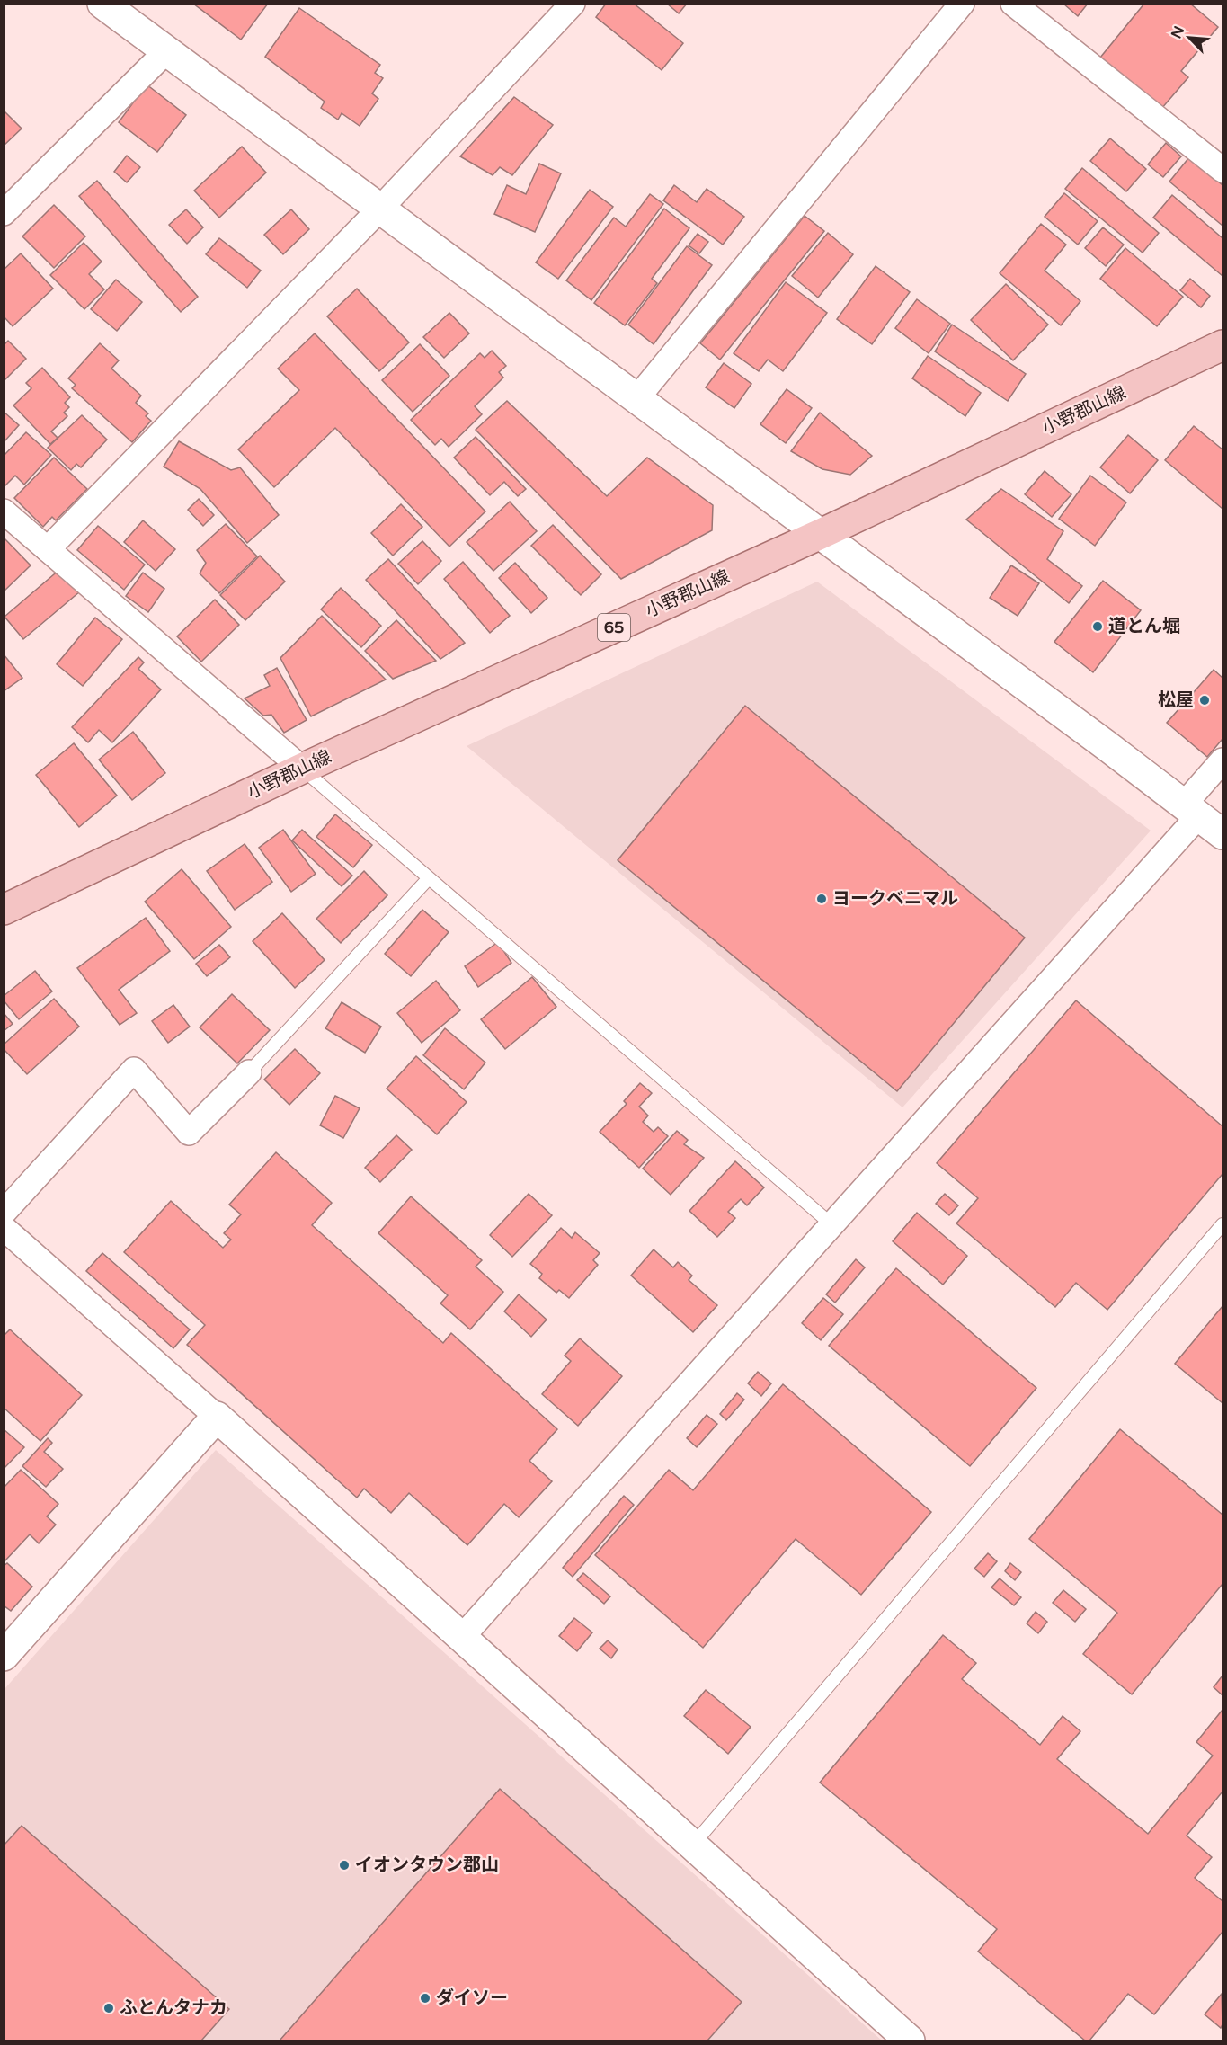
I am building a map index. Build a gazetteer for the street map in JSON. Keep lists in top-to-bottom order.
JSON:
{
  "streets": {
    "main road": ["小野郡山線", "65"]
  },
  "places": [
    "道とん堀",
    "松屋",
    "ヨークベニマル",
    "イオンタウン郡山",
    "ダイソー",
    "ふとんタナカ"
  ],
  "north": "top left"
}
